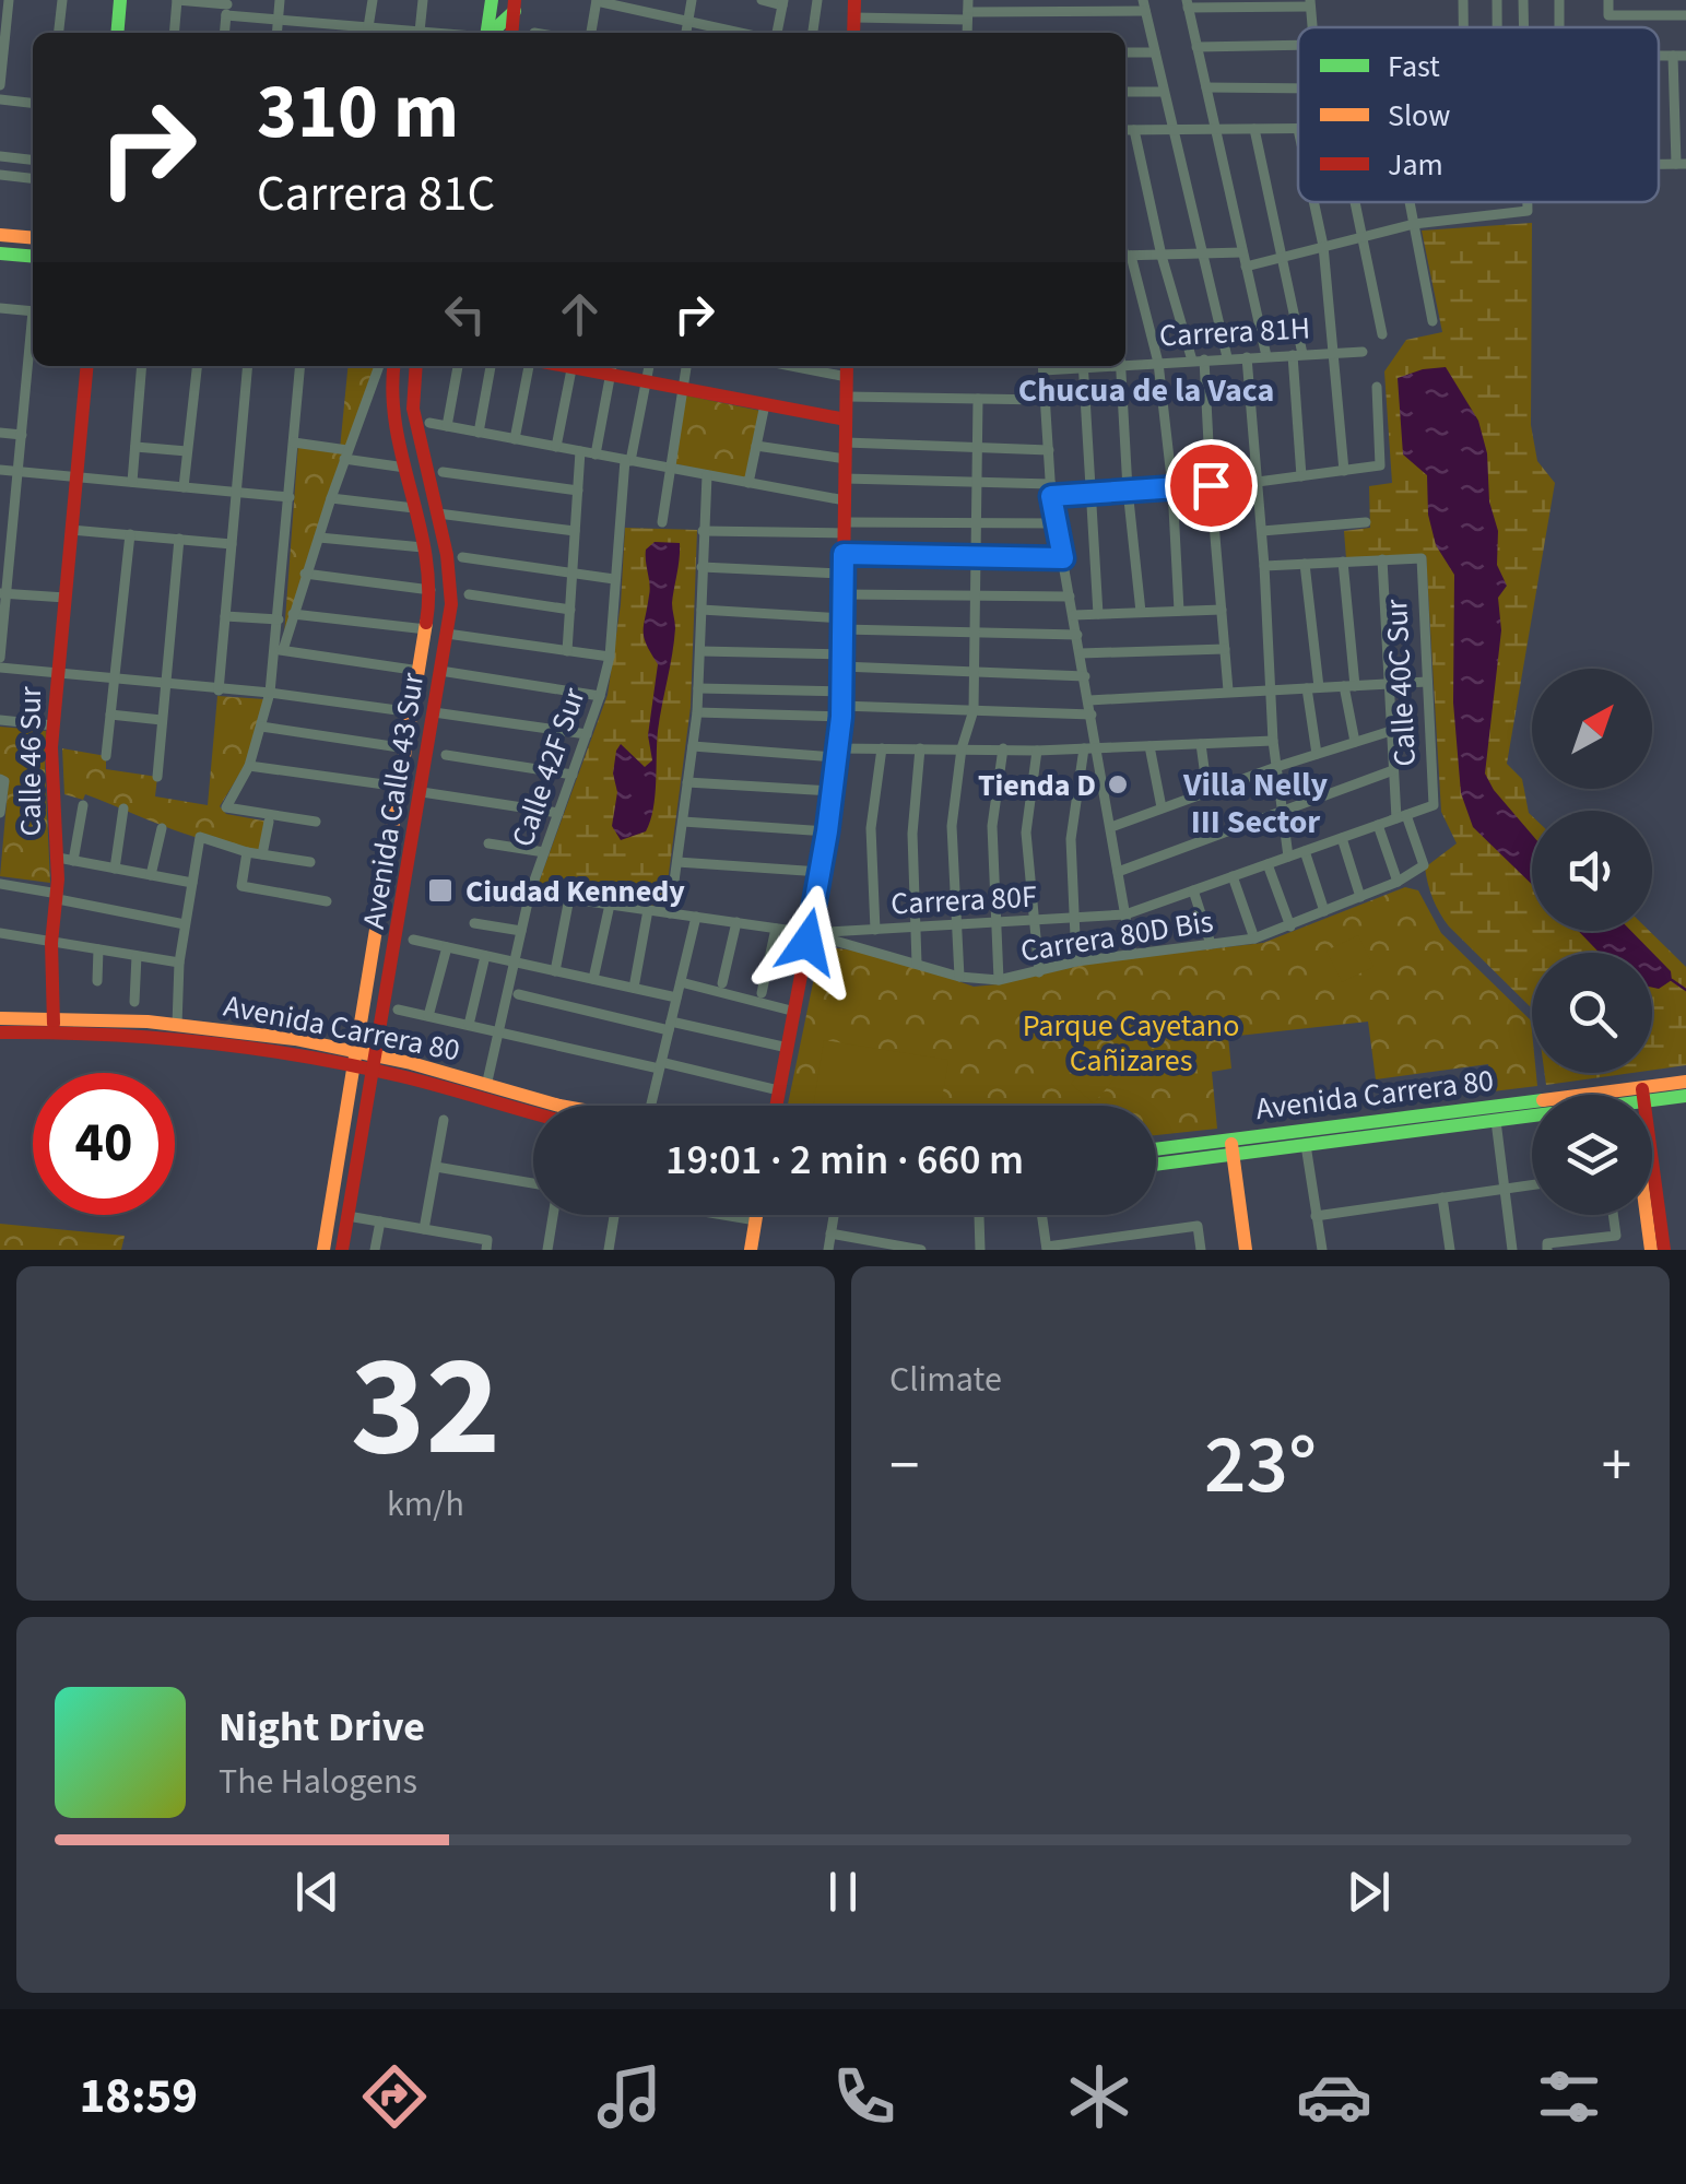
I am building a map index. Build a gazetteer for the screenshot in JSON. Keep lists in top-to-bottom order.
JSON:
{
  "streets": {
    "main road": ["Calle 46 Sur", "Avenida Calle 43 Sur", "Avenida Carrera 80"],
    "street": [
      "Carrera 81H",
      "Calle 40C Sur",
      "Calle 42F Sur",
      "Carrera 80F",
      "Carrera 80D Bis"
    ]
  },
  "crossings": [
    ["Calle 40C Sur", "Carrera 80F"],
    ["Calle 46 Sur", "Avenida Carrera 80"],
    ["Calle 42F Sur", "Carrera 80F"],
    ["Calle 42F Sur", "Avenida Carrera 80"],
    ["Avenida Calle 43 Sur", "Avenida Carrera 80"],
    ["Carrera 80F", "Carrera 80D Bis"]
  ],
  "districts": ["Chucua de la Vaca", "Villa Nelly III Sector"],
  "parks": ["Parque Cayetano Cañizares"],
  "places": {
    "other": ["Tienda D"],
    "transit": ["Ciudad Kennedy"]
  },
  "legend": ["Fast", "Slow", "Jam"],
  "north": "top right",
  "page": {
    "turn": ["310 m", "Carrera 81C"],
    "limit": "40",
    "trip": "19:01 · 2 min · 660 m",
    "tile": [
      ["32", "km/h"],
      "Climate"
    ],
    "heat": ["−", "23°", "+"],
    "song": ["Night Drive", "The Halogens"],
    "tabs": "18:59"
  }
}
